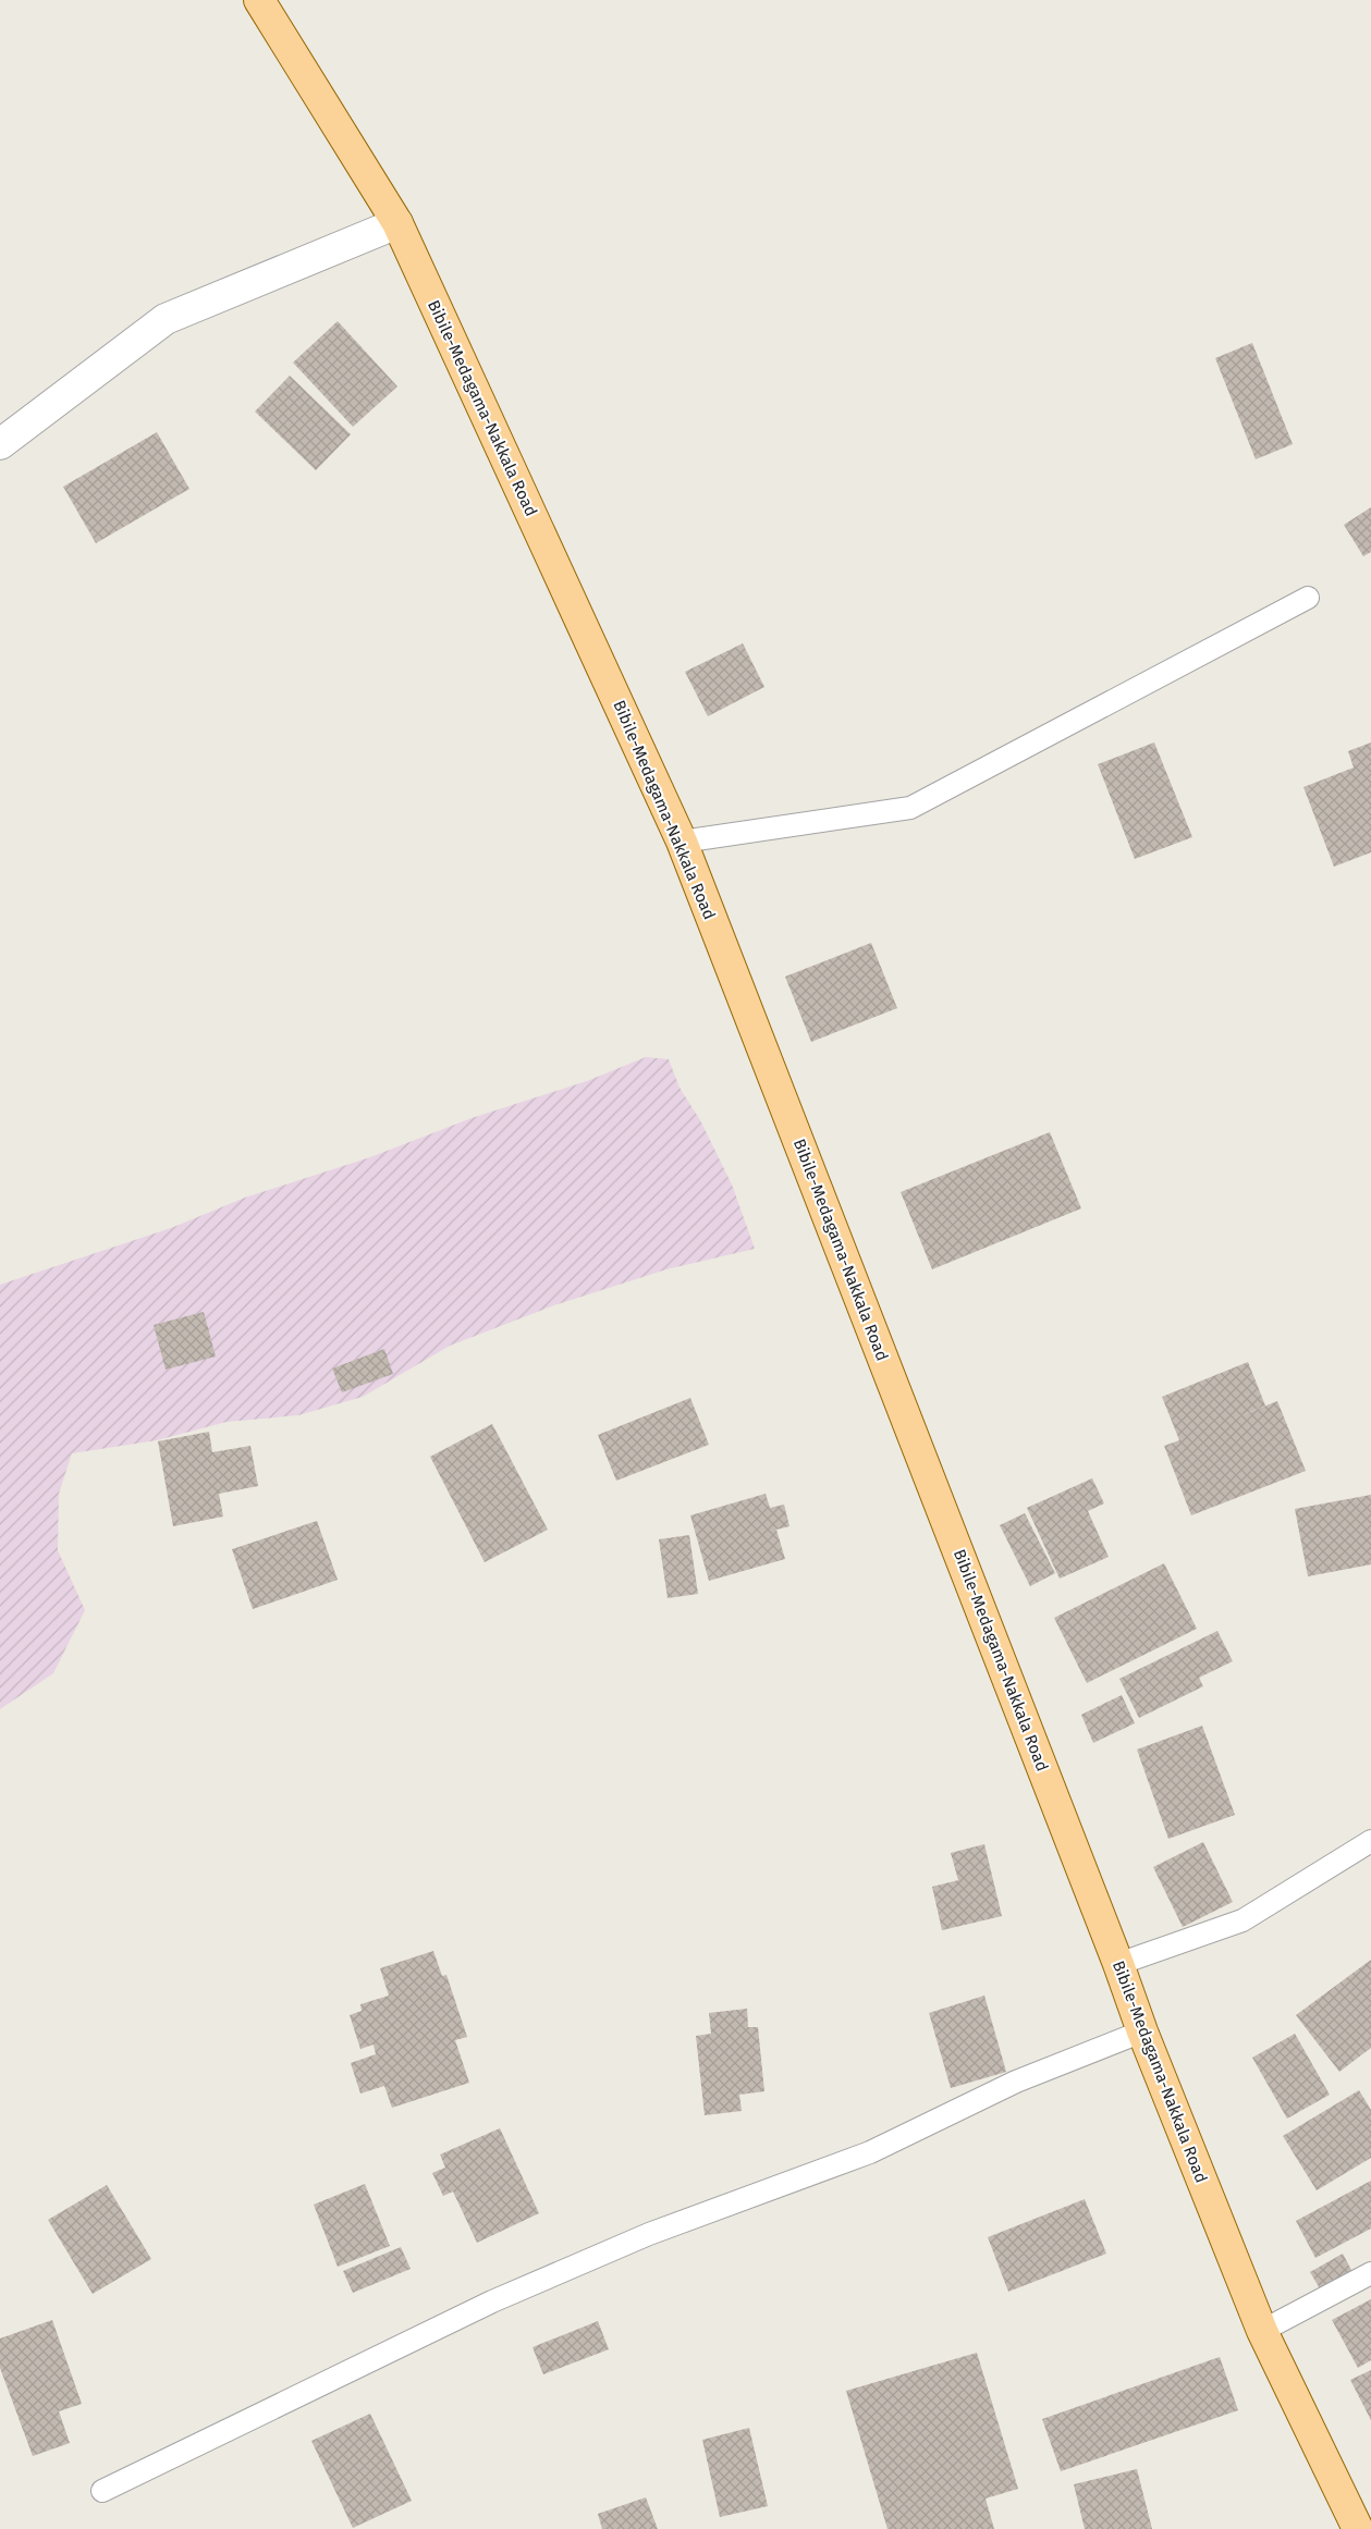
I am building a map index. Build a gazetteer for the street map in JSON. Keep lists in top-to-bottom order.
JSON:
{
  "streets": {
    "main road": ["Bibile-Medagama-Nakkala Road"]
  }
}
